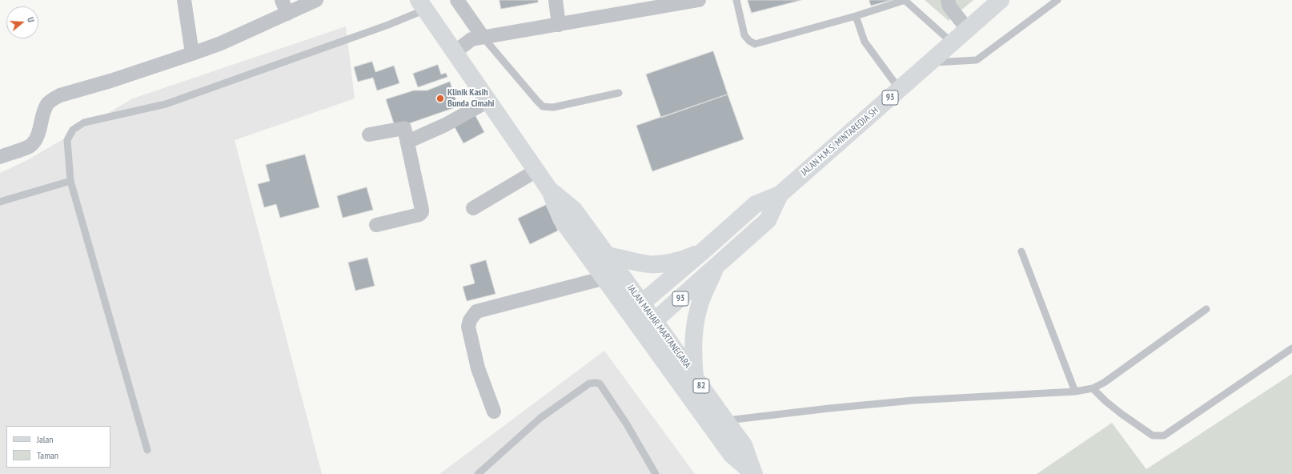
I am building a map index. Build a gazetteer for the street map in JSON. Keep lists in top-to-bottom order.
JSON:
{
  "streets": {
    "main road": [
      "93",
      "JALAN H.M.S. MINTAREDJA SH",
      "JALAN MAHAR MARTANEGARA",
      "82"
    ]
  },
  "crossings": [
    ["JALAN H.M.S. MINTAREDJA SH", "JALAN MAHAR MARTANEGARA"]
  ],
  "places": ["Klinik Kasih Bunda Cimahi"],
  "legend": ["Jalan", "Taman"],
  "north": "right"
}
